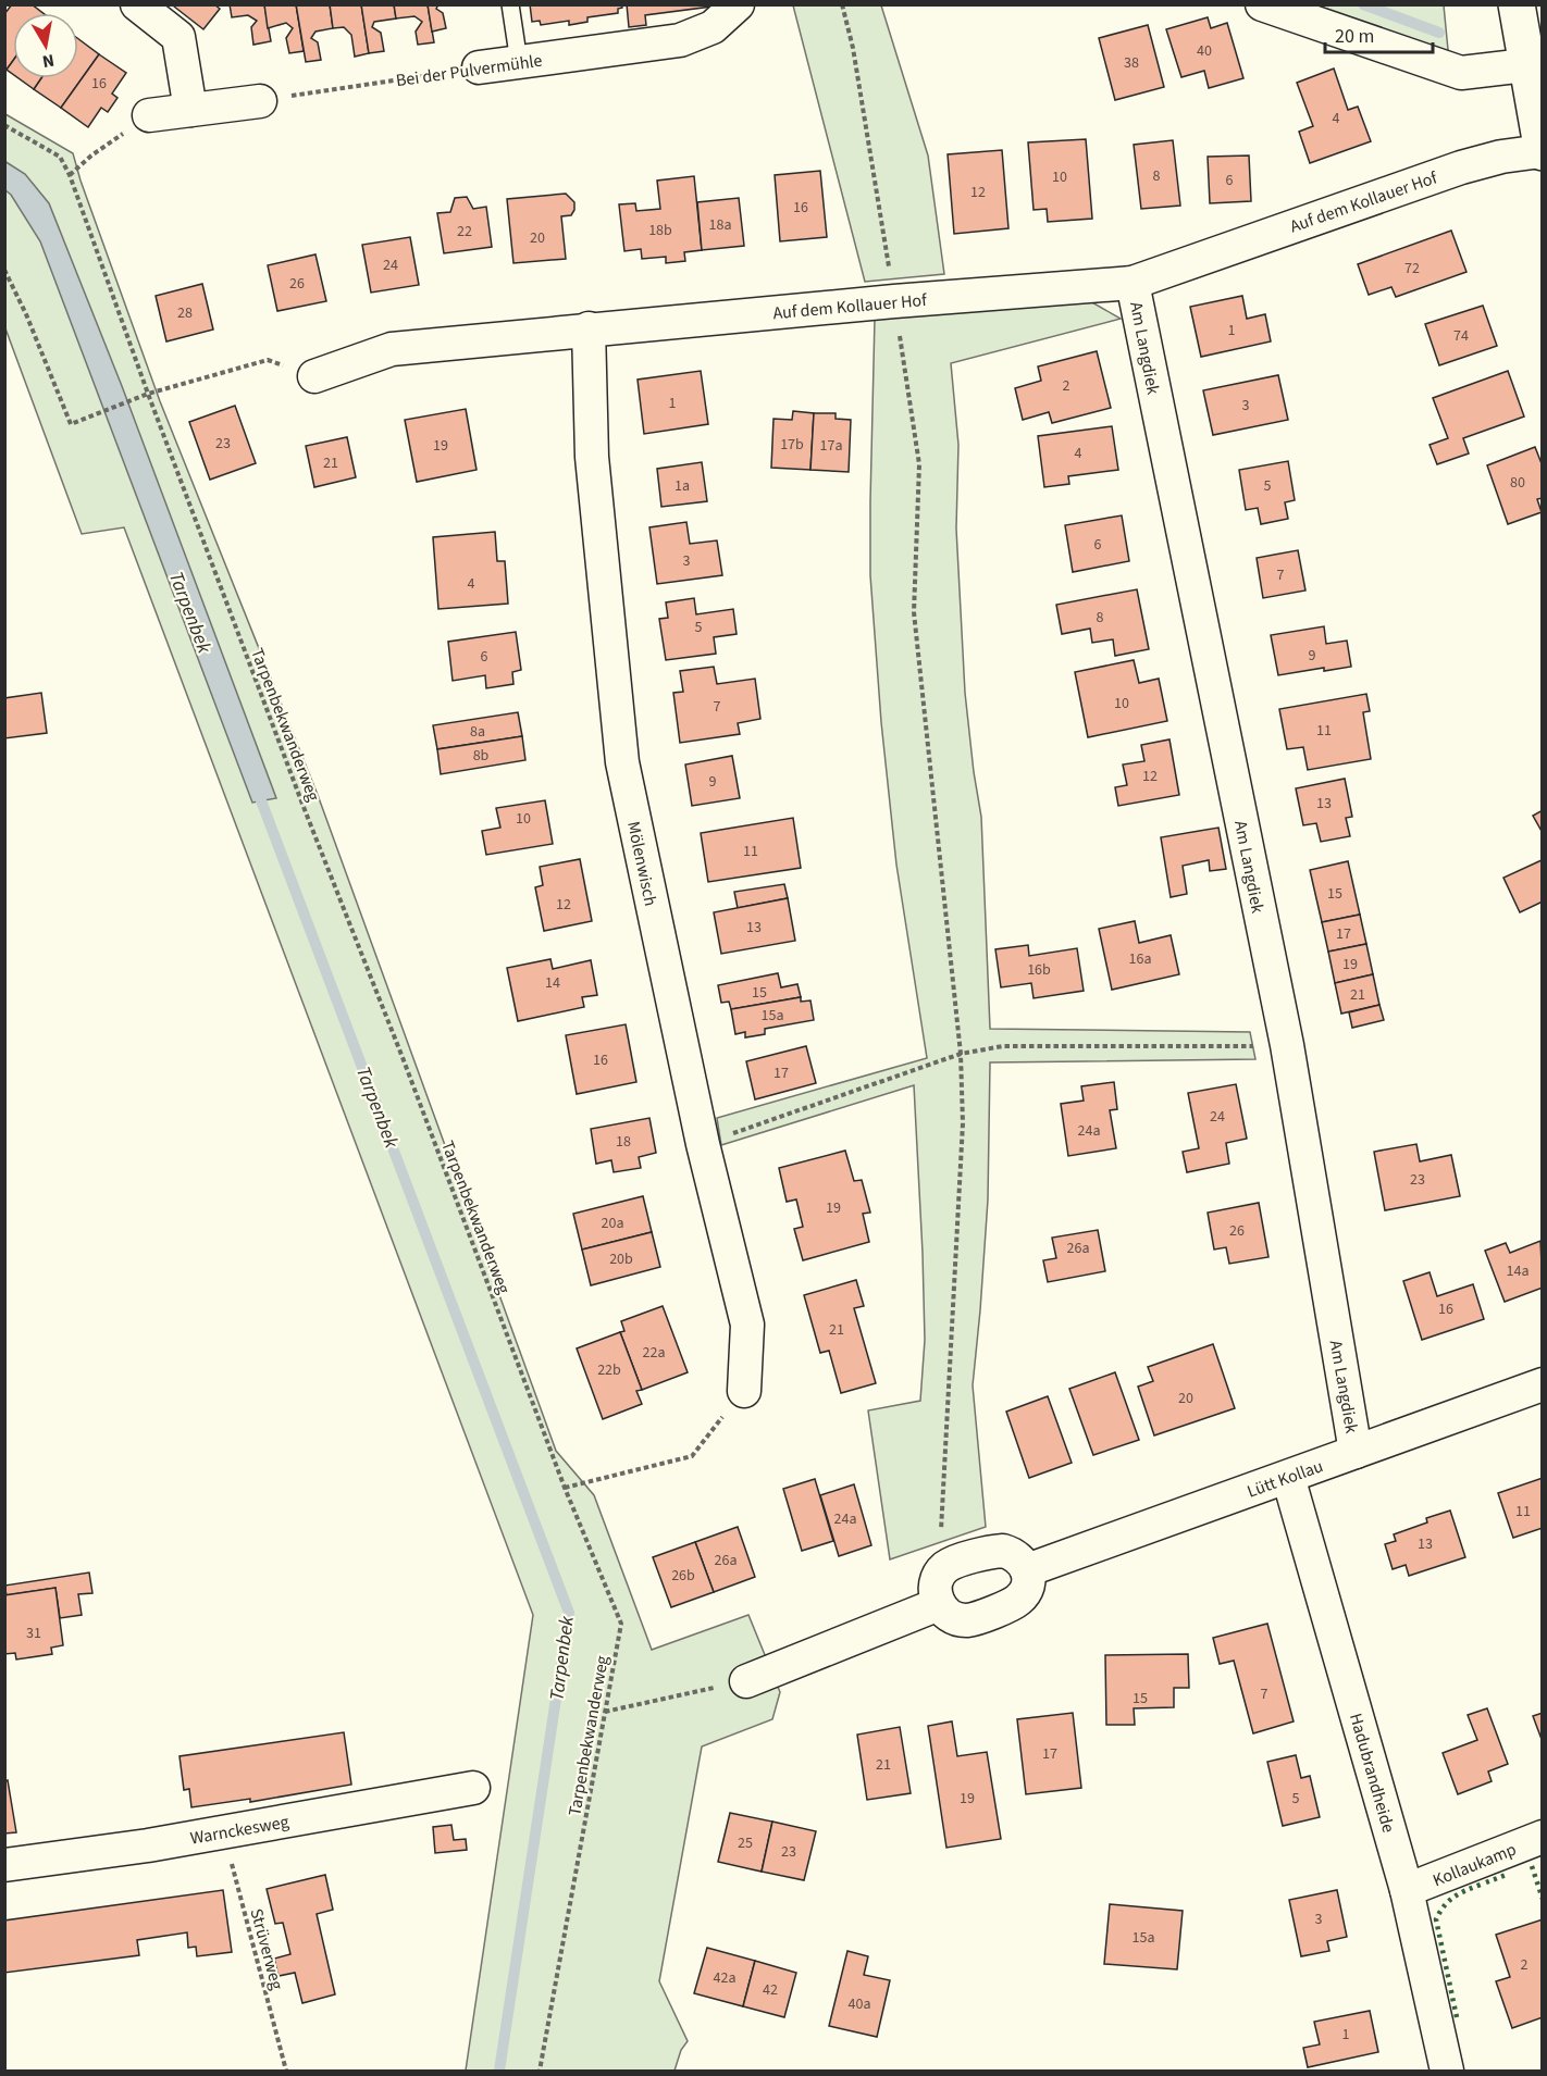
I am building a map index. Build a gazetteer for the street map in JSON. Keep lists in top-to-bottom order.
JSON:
{
  "streets": {
    "street": [
      "Bei der Pulvermühle",
      "Auf dem Kollauer Hof",
      "Am Langdiek",
      "Mölenwisch",
      "Lütt Kollau",
      "Hadubrandheide",
      "Warnckesweg",
      "Kollaukamp"
    ],
    "path": ["Tarpenbekwanderweg", "Strüverweg"]
  },
  "crossings": [
    ["Auf dem Kollauer Hof", "Am Langdiek"],
    ["Auf dem Kollauer Hof", "Mölenwisch"],
    ["Am Langdiek", "Lütt Kollau"],
    ["Lütt Kollau", "Hadubrandheide"],
    ["Hadubrandheide", "Kollaukamp"],
    ["Warnckesweg", "Strüverweg"]
  ],
  "water": ["Tarpenbek"],
  "house_numbers": [
    "40",
    "38",
    "16",
    "4",
    "8",
    "10",
    "6",
    "12",
    "16",
    "18a",
    "18b",
    "22",
    "20",
    "24",
    "72",
    "26",
    "28",
    "1",
    "74",
    "2",
    "1",
    "3",
    "23",
    "17b",
    "19",
    "17a",
    "4",
    "21",
    "80",
    "1a",
    "5",
    "6",
    "3",
    "7",
    "4",
    "8",
    "5",
    "9",
    "6",
    "10",
    "7",
    "11",
    "8a",
    "8b",
    "12",
    "9",
    "13",
    "10",
    "11",
    "15",
    "12",
    "13",
    "17",
    "16a",
    "19",
    "16b",
    "14",
    "15",
    "21",
    "15a",
    "16",
    "17",
    "24",
    "24a",
    "18",
    "23",
    "19",
    "20a",
    "26",
    "26a",
    "20b",
    "14a",
    "16",
    "21",
    "22a",
    "22b",
    "20",
    "11",
    "24a",
    "13",
    "26a",
    "26b",
    "31",
    "7",
    "15",
    "17",
    "21",
    "19",
    "5",
    "25",
    "23",
    "3",
    "15a",
    "2",
    "42a",
    "42",
    "40a",
    "1"
  ],
  "scale_bar": "20 m",
  "north": "bottom"
}
